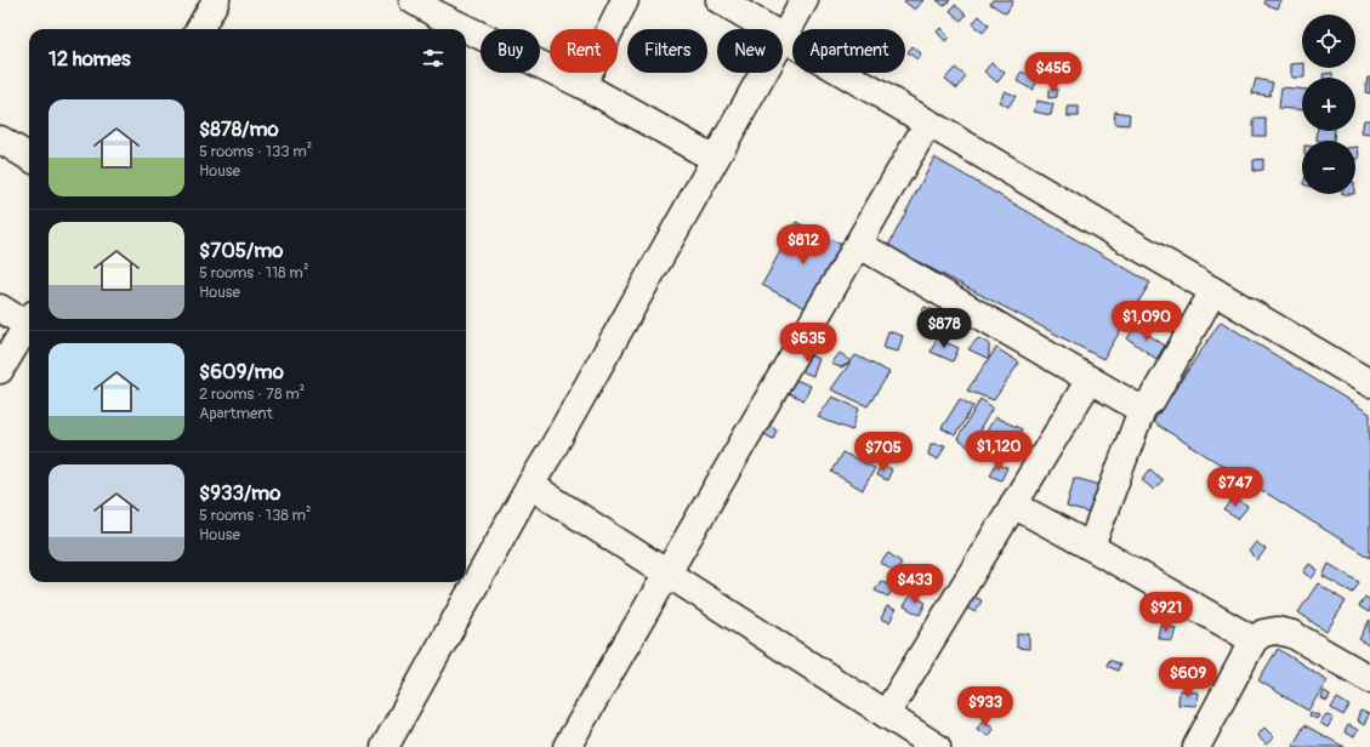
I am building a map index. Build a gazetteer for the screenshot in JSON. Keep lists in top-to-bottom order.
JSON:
{
  "page": {
    "map_buttons": ["+", "−"],
    "chip": [
      "Buy",
      "Rent",
      "Filters",
      "New",
      "Apartment"
    ],
    "heading": "12 homes",
    "price": [
      "$456",
      "$812",
      "$1,090",
      "$878",
      "$635",
      "$1,120",
      "$705",
      "$747",
      "$433",
      "$921",
      "$609",
      "$933"
    ],
    "list": [
      {
        "name": "$878/mo",
        "note": "5 rooms · 133 m² · House"
      },
      {
        "name": "$705/mo",
        "note": "5 rooms · 118 m² · House"
      },
      {
        "name": "$609/mo",
        "note": "2 rooms · 78 m² · Apartment"
      },
      {
        "name": "$933/mo",
        "note": "5 rooms · 138 m² · House"
      }
    ]
  }
}
